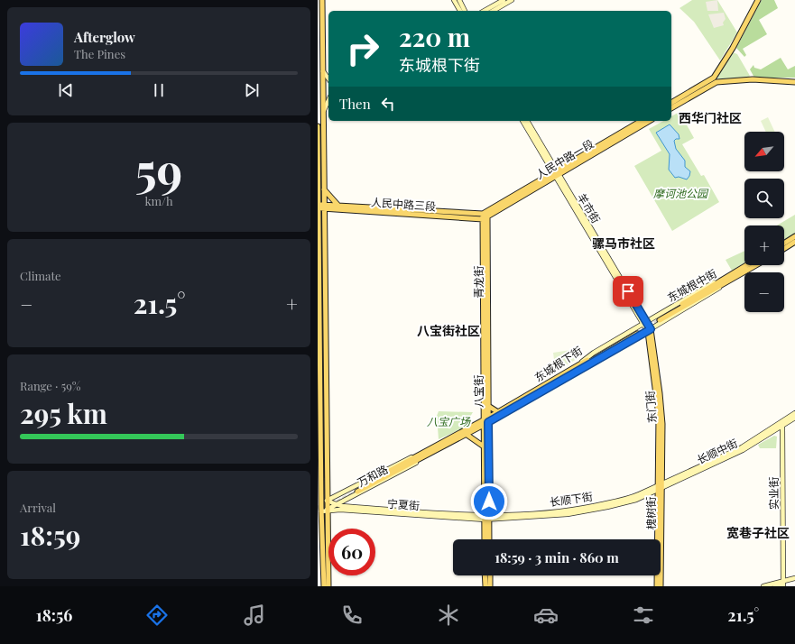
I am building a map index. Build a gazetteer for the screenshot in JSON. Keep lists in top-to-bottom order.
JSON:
{
  "streets": {
    "main road": [
      "人民中路一段",
      "人民中路三段",
      "羊市街",
      "青龙街",
      "东城根中街",
      "东城根下街",
      "八宝街",
      "东门街",
      "长顺中街",
      "万和路",
      "实业街",
      "长顺下街",
      "宁夏街",
      "槐树街"
    ]
  },
  "crossings": [
    ["人民中路一段", "人民中路三段"],
    ["人民中路一段", "羊市街"],
    ["人民中路一段", "青龙街"],
    ["人民中路三段", "青龙街"],
    ["羊市街", "东城根中街"],
    ["羊市街", "东城根下街"],
    ["羊市街", "东门街"],
    ["青龙街", "八宝街"],
    ["东城根中街", "东城根下街"],
    ["东城根中街", "东门街"],
    ["东城根下街", "八宝街"],
    ["东城根下街", "东门街"],
    ["东城根下街", "万和路"],
    ["八宝街", "万和路"],
    ["八宝街", "长顺下街"],
    ["八宝街", "宁夏街"],
    ["东门街", "长顺中街"],
    ["东门街", "长顺下街"],
    ["东门街", "槐树街"],
    ["长顺中街", "实业街"],
    ["长顺中街", "长顺下街"],
    ["长顺中街", "槐树街"],
    ["万和路", "宁夏街"],
    ["长顺下街", "宁夏街"],
    ["长顺下街", "槐树街"]
  ],
  "districts": [
    "西华门社区",
    "骡马市社区",
    "八宝街社区",
    "宽巷子社区"
  ],
  "parks": ["摩诃池公园", "八宝广场"],
  "north": "bottom left",
  "page": {
    "turn": ["220 m", "东城根下街"],
    "song": ["Afterglow", "The Pines"],
    "then": "Then",
    "tile": [
      ["59", "km/h"],
      "Climate",
      ["Range · 59%", "295 km"],
      ["Arrival", "18:59"]
    ],
    "map_buttons": ["+", "−"],
    "heat": ["−", "21.5°", "+"],
    "limit": "60",
    "trip": "18:59 · 3 min · 860 m",
    "tabs": ["18:56", "21.5°"]
  }
}
